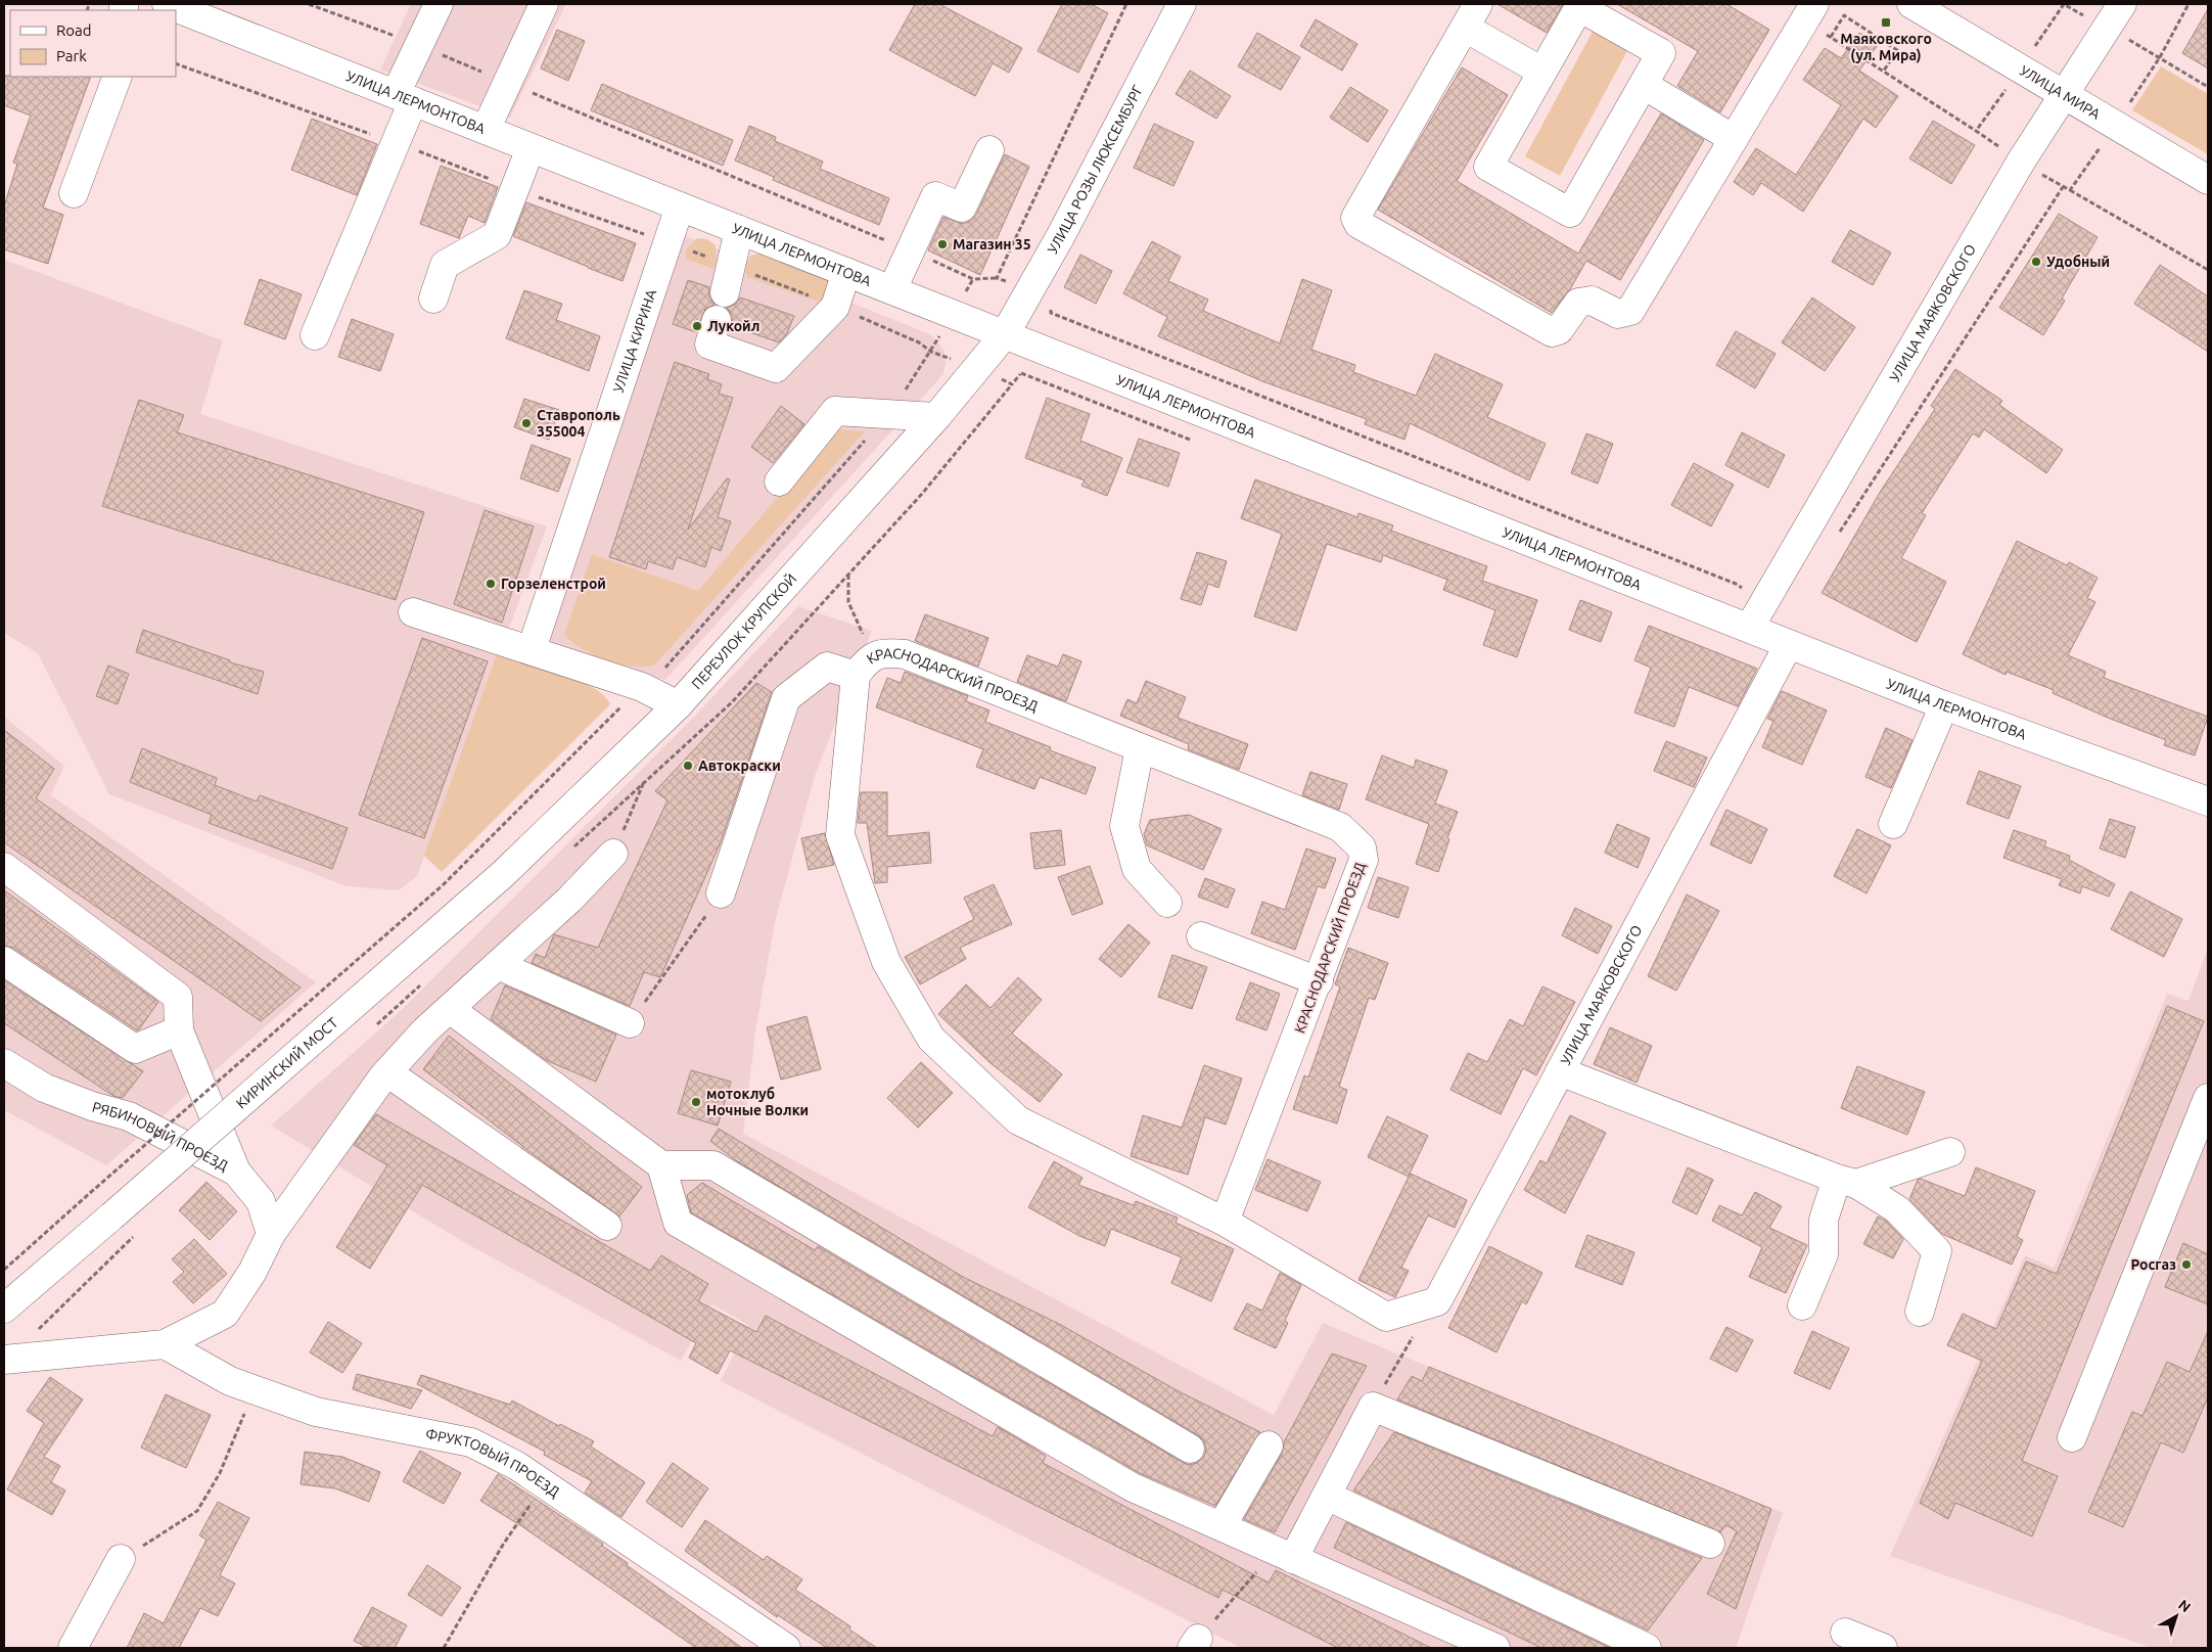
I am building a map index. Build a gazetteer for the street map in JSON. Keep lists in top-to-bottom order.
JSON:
{
  "streets": {
    "street": [
      "УЛИЦА МИРА",
      "УЛИЦА ЛЕРМОНТОВА",
      "УЛИЦА РОЗЫ ЛЮКСЕМБУРГ",
      "УЛИЦА МАЯКОВСКОГО",
      "УЛИЦА КИРИНА",
      "ПЕРЕУЛОК КРУПСКОЙ",
      "КРАСНОДАРСКИЙ ПРОЕЗД",
      "КИРИНСКИЙ МОСТ",
      "РЯБИНОВЫЙ ПРОЕЗД",
      "ФРУКТОВЫЙ ПРОЕЗД"
    ]
  },
  "crossings": [
    ["УЛИЦА МИРА", "УЛИЦА МАЯКОВСКОГО"],
    ["УЛИЦА ЛЕРМОНТОВА", "УЛИЦА РОЗЫ ЛЮКСЕМБУРГ"],
    ["УЛИЦА ЛЕРМОНТОВА", "УЛИЦА МАЯКОВСКОГО"],
    ["УЛИЦА ЛЕРМОНТОВА", "УЛИЦА КИРИНА"],
    ["УЛИЦА ЛЕРМОНТОВА", "ПЕРЕУЛОК КРУПСКОЙ"],
    ["УЛИЦА РОЗЫ ЛЮКСЕМБУРГ", "ПЕРЕУЛОК КРУПСКОЙ"],
    ["УЛИЦА МАЯКОВСКОГО", "КРАСНОДАРСКИЙ ПРОЕЗД"],
    ["ПЕРЕУЛОК КРУПСКОЙ", "КИРИНСКИЙ МОСТ"]
  ],
  "places": {
    "transit": ["Маяковского (ул. Мира)"],
    "other": [
      "Магазин 35",
      "Удобный",
      "Лукойл",
      "Ставрополь 355004",
      "Горзеленстрой",
      "Автокраски",
      "мотоклуб Ночные Волки",
      "Росгаз"
    ]
  },
  "legend": ["Road", "Park"],
  "north": "top right"
}
